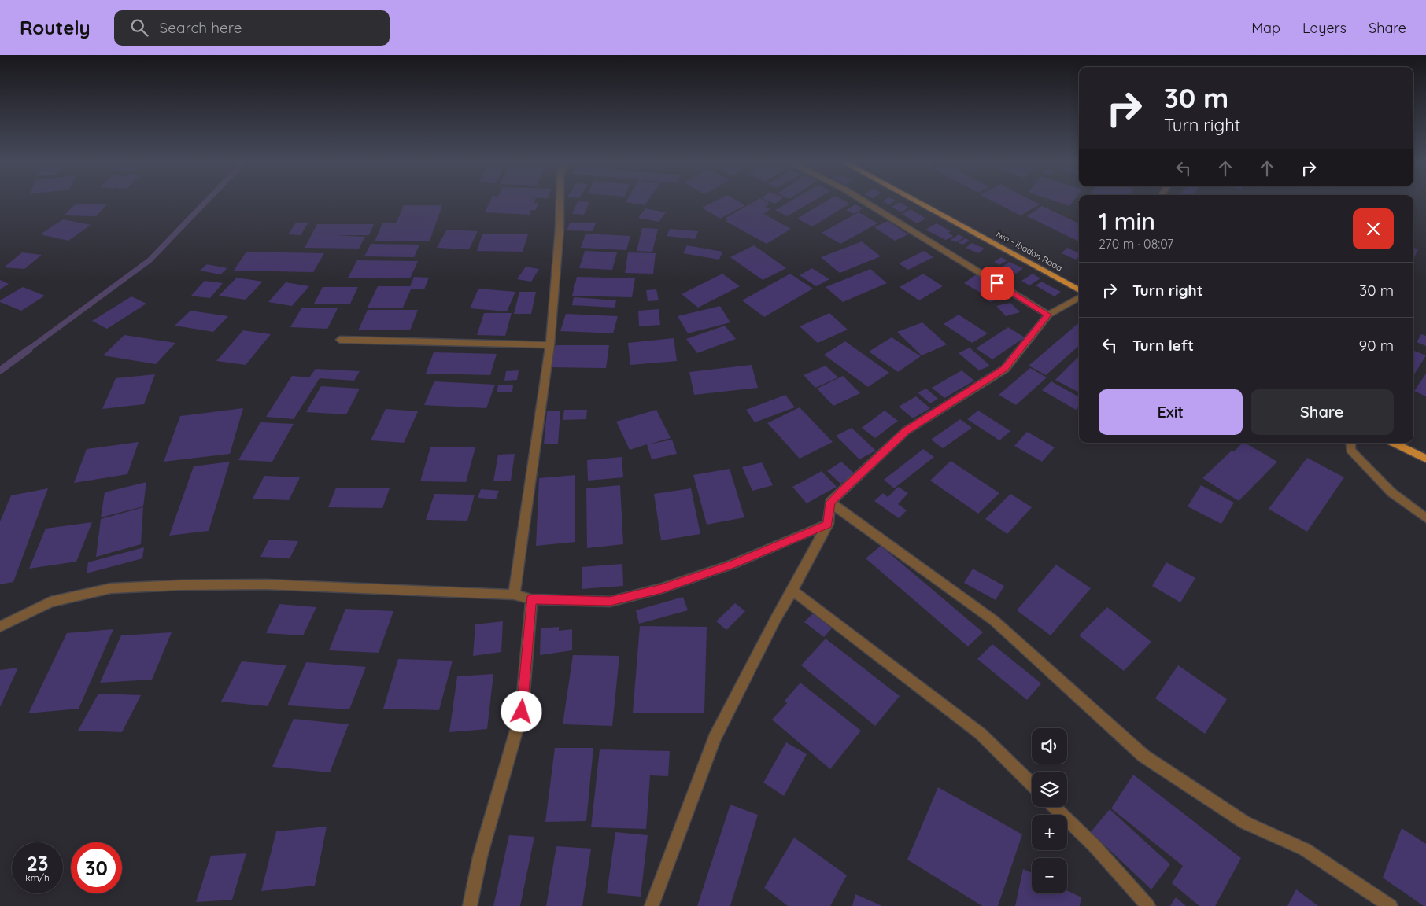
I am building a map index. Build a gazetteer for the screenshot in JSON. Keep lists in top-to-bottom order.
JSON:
{
  "streets": {
    "main road": ["Iwo - Ibadan Road"]
  },
  "page": {
    "header": "Routely",
    "search": "Search here",
    "nav": ["Map", "Layers", "Share"],
    "turn": ["30 m", "Turn right"],
    "heading": ["1 min", "270 m · 08:07"],
    "list": [
      {
        "name": "Turn right",
        "value": "30 m"
      },
      {
        "name": "Turn left",
        "value": "90 m"
      }
    ],
    "buttons": ["Exit", "Share"],
    "map_buttons": ["+", "−"],
    "speed": "23 km/h",
    "limit": "30"
  }
}
